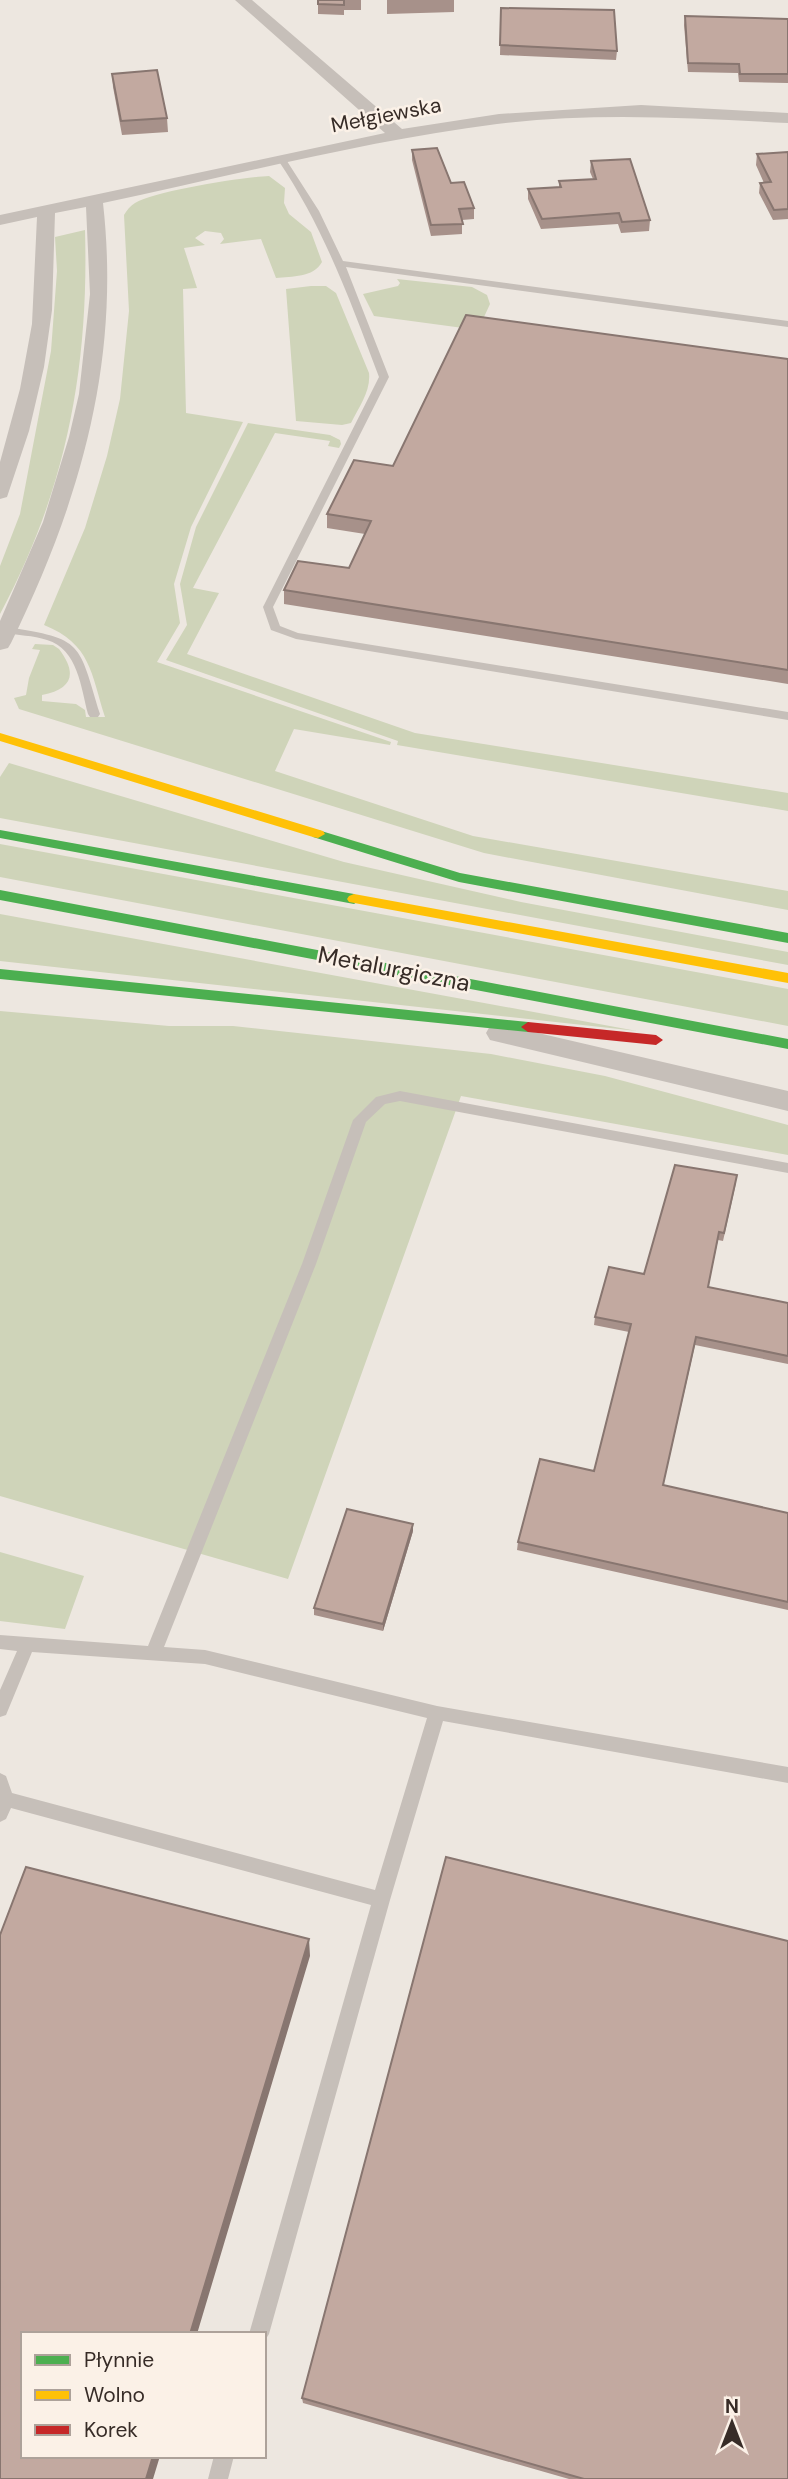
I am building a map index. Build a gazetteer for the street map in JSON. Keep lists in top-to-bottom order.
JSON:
{
  "streets": {
    "main road": ["Metalurgiczna"],
    "street": ["Mełgiewska"]
  },
  "legend": ["Płynnie", "Wolno", "Korek"],
  "north": "top"
}
